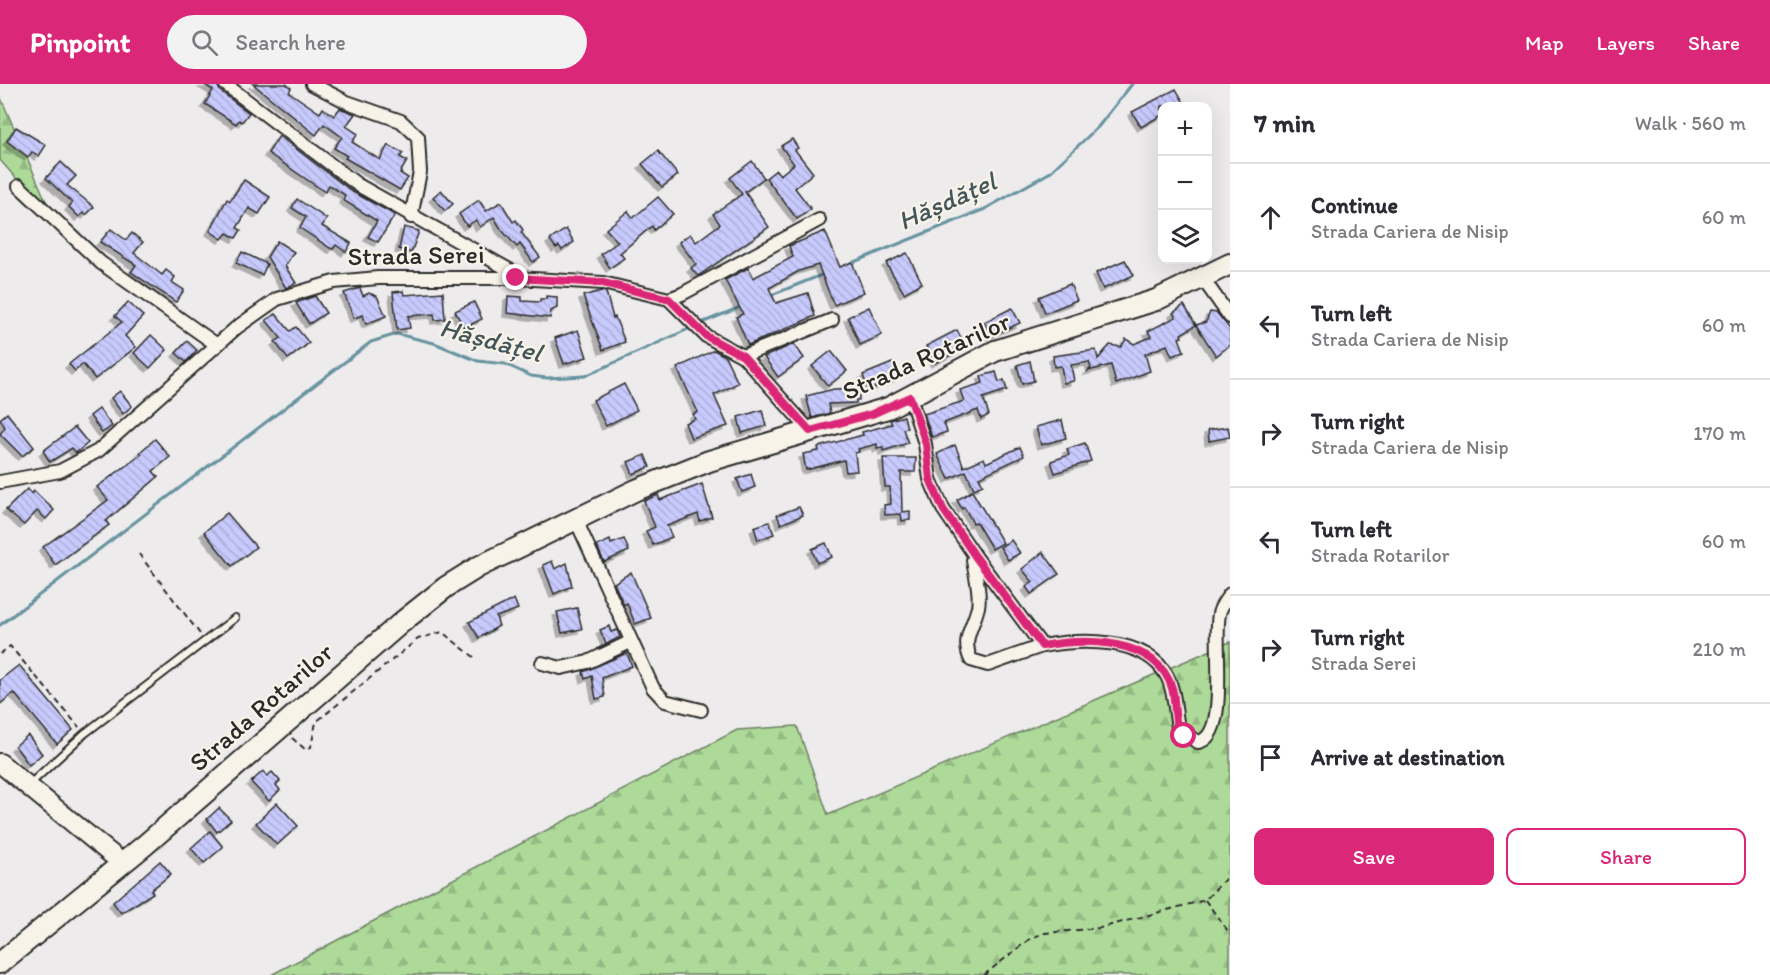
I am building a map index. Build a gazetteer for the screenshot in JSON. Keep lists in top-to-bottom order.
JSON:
{
  "streets": {
    "main road": ["Strada Rotarilor"],
    "street": ["Strada Serei"]
  },
  "water": ["Hășdățel"],
  "page": {
    "header": "Pinpoint",
    "search": "Search here",
    "nav": ["Map", "Layers", "Share"],
    "heading": ["7 min", "Walk · 560 m"],
    "map_buttons": ["+", "−"],
    "list": [
      ["Continue", "Strada Cariera de Nisip", "60 m"],
      ["Turn left", "Strada Cariera de Nisip", "60 m"],
      ["Turn right", "Strada Cariera de Nisip", "170 m"],
      ["Turn left", "Strada Rotarilor", "60 m"],
      ["Turn right", "Strada Serei", "210 m"],
      "Arrive at destination"
    ],
    "buttons": ["Save", "Share"]
  }
}
